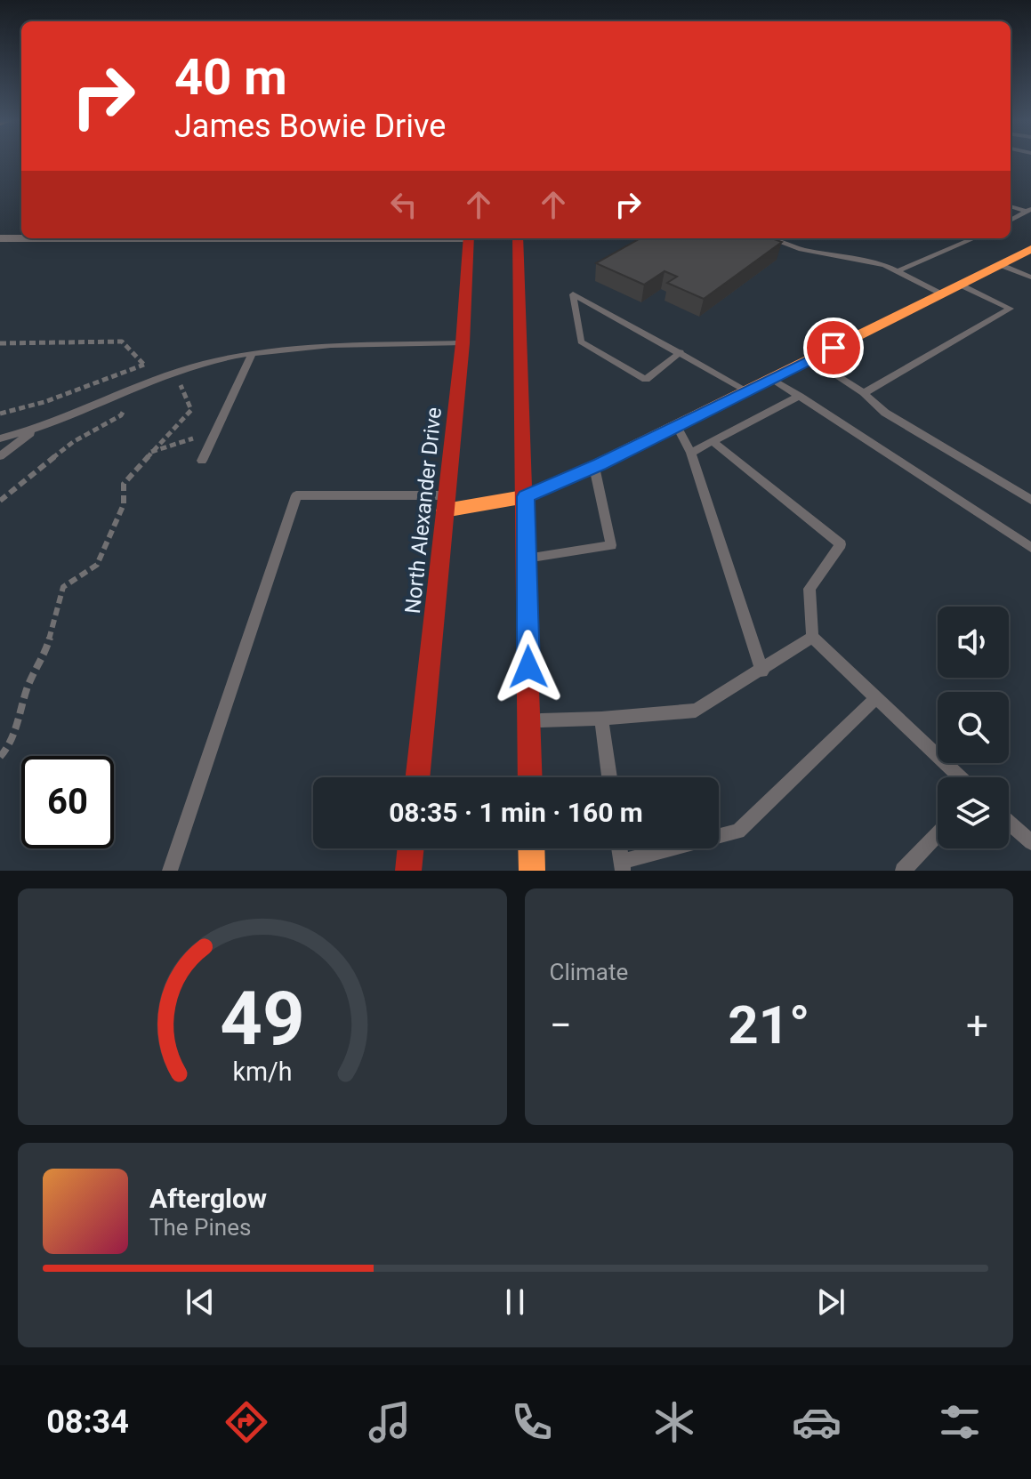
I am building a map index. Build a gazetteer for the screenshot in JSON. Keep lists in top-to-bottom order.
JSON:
{
  "streets": {
    "main road": ["North Alexander Drive"]
  },
  "page": {
    "turn": ["40 m", "James Bowie Drive"],
    "limit": "60",
    "trip": "08:35 · 1 min · 160 m",
    "tile": "Climate",
    "heat": ["−", "21°", "+"],
    "song": ["Afterglow", "The Pines"],
    "tabs": "08:34",
    "gauge": ["49", "km/h"]
  }
}
